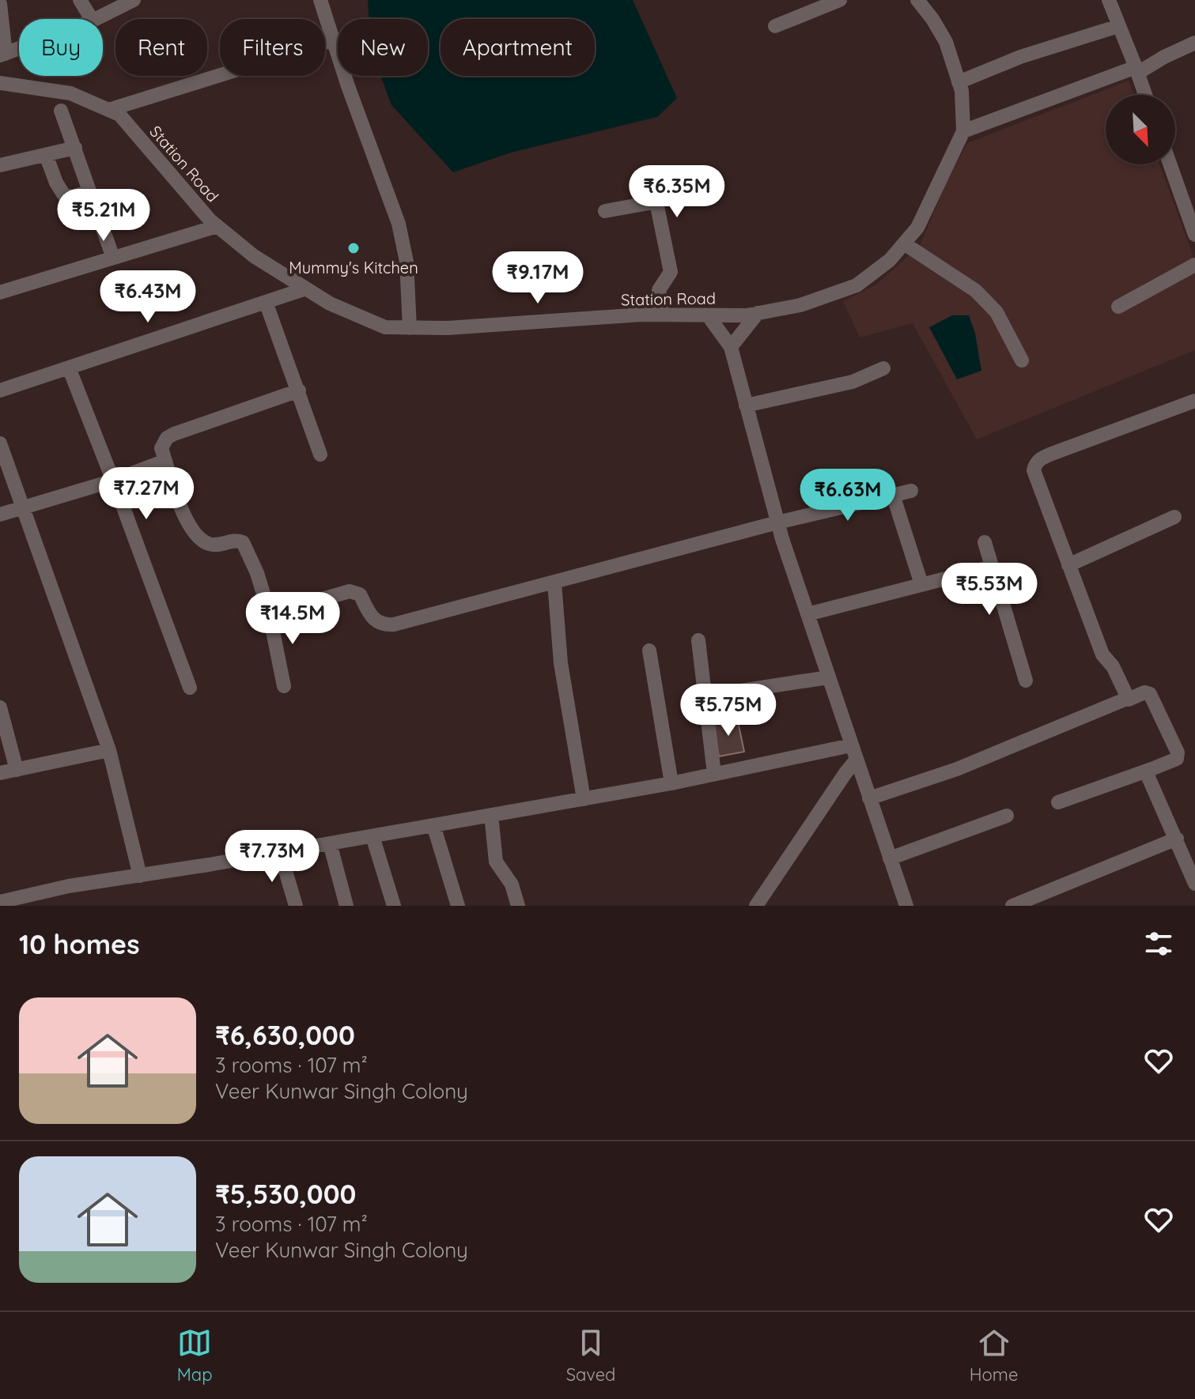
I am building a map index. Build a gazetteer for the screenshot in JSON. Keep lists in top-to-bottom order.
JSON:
{
  "streets": {
    "street": ["Station Road"]
  },
  "places": ["Mummy's Kitchen"],
  "north": "bottom right",
  "page": {
    "chip": [
      "Buy",
      "Rent",
      "Filters",
      "New",
      "Apartment"
    ],
    "price": [
      "₹6.35M",
      "₹5.21M",
      "₹9.17M",
      "₹6.43M",
      "₹7.27M",
      "₹6.63M",
      "₹5.53M",
      "₹14.5M",
      "₹5.75M",
      "₹7.73M"
    ],
    "heading": "10 homes",
    "list": [
      {
        "name": "₹6,630,000",
        "note": "3 rooms · 107 m² · Veer Kunwar Singh Colony"
      },
      {
        "name": "₹5,530,000",
        "note": "3 rooms · 107 m² · Veer Kunwar Singh Colony"
      }
    ],
    "tabs": ["Map", "Saved", "Home"]
  }
}
